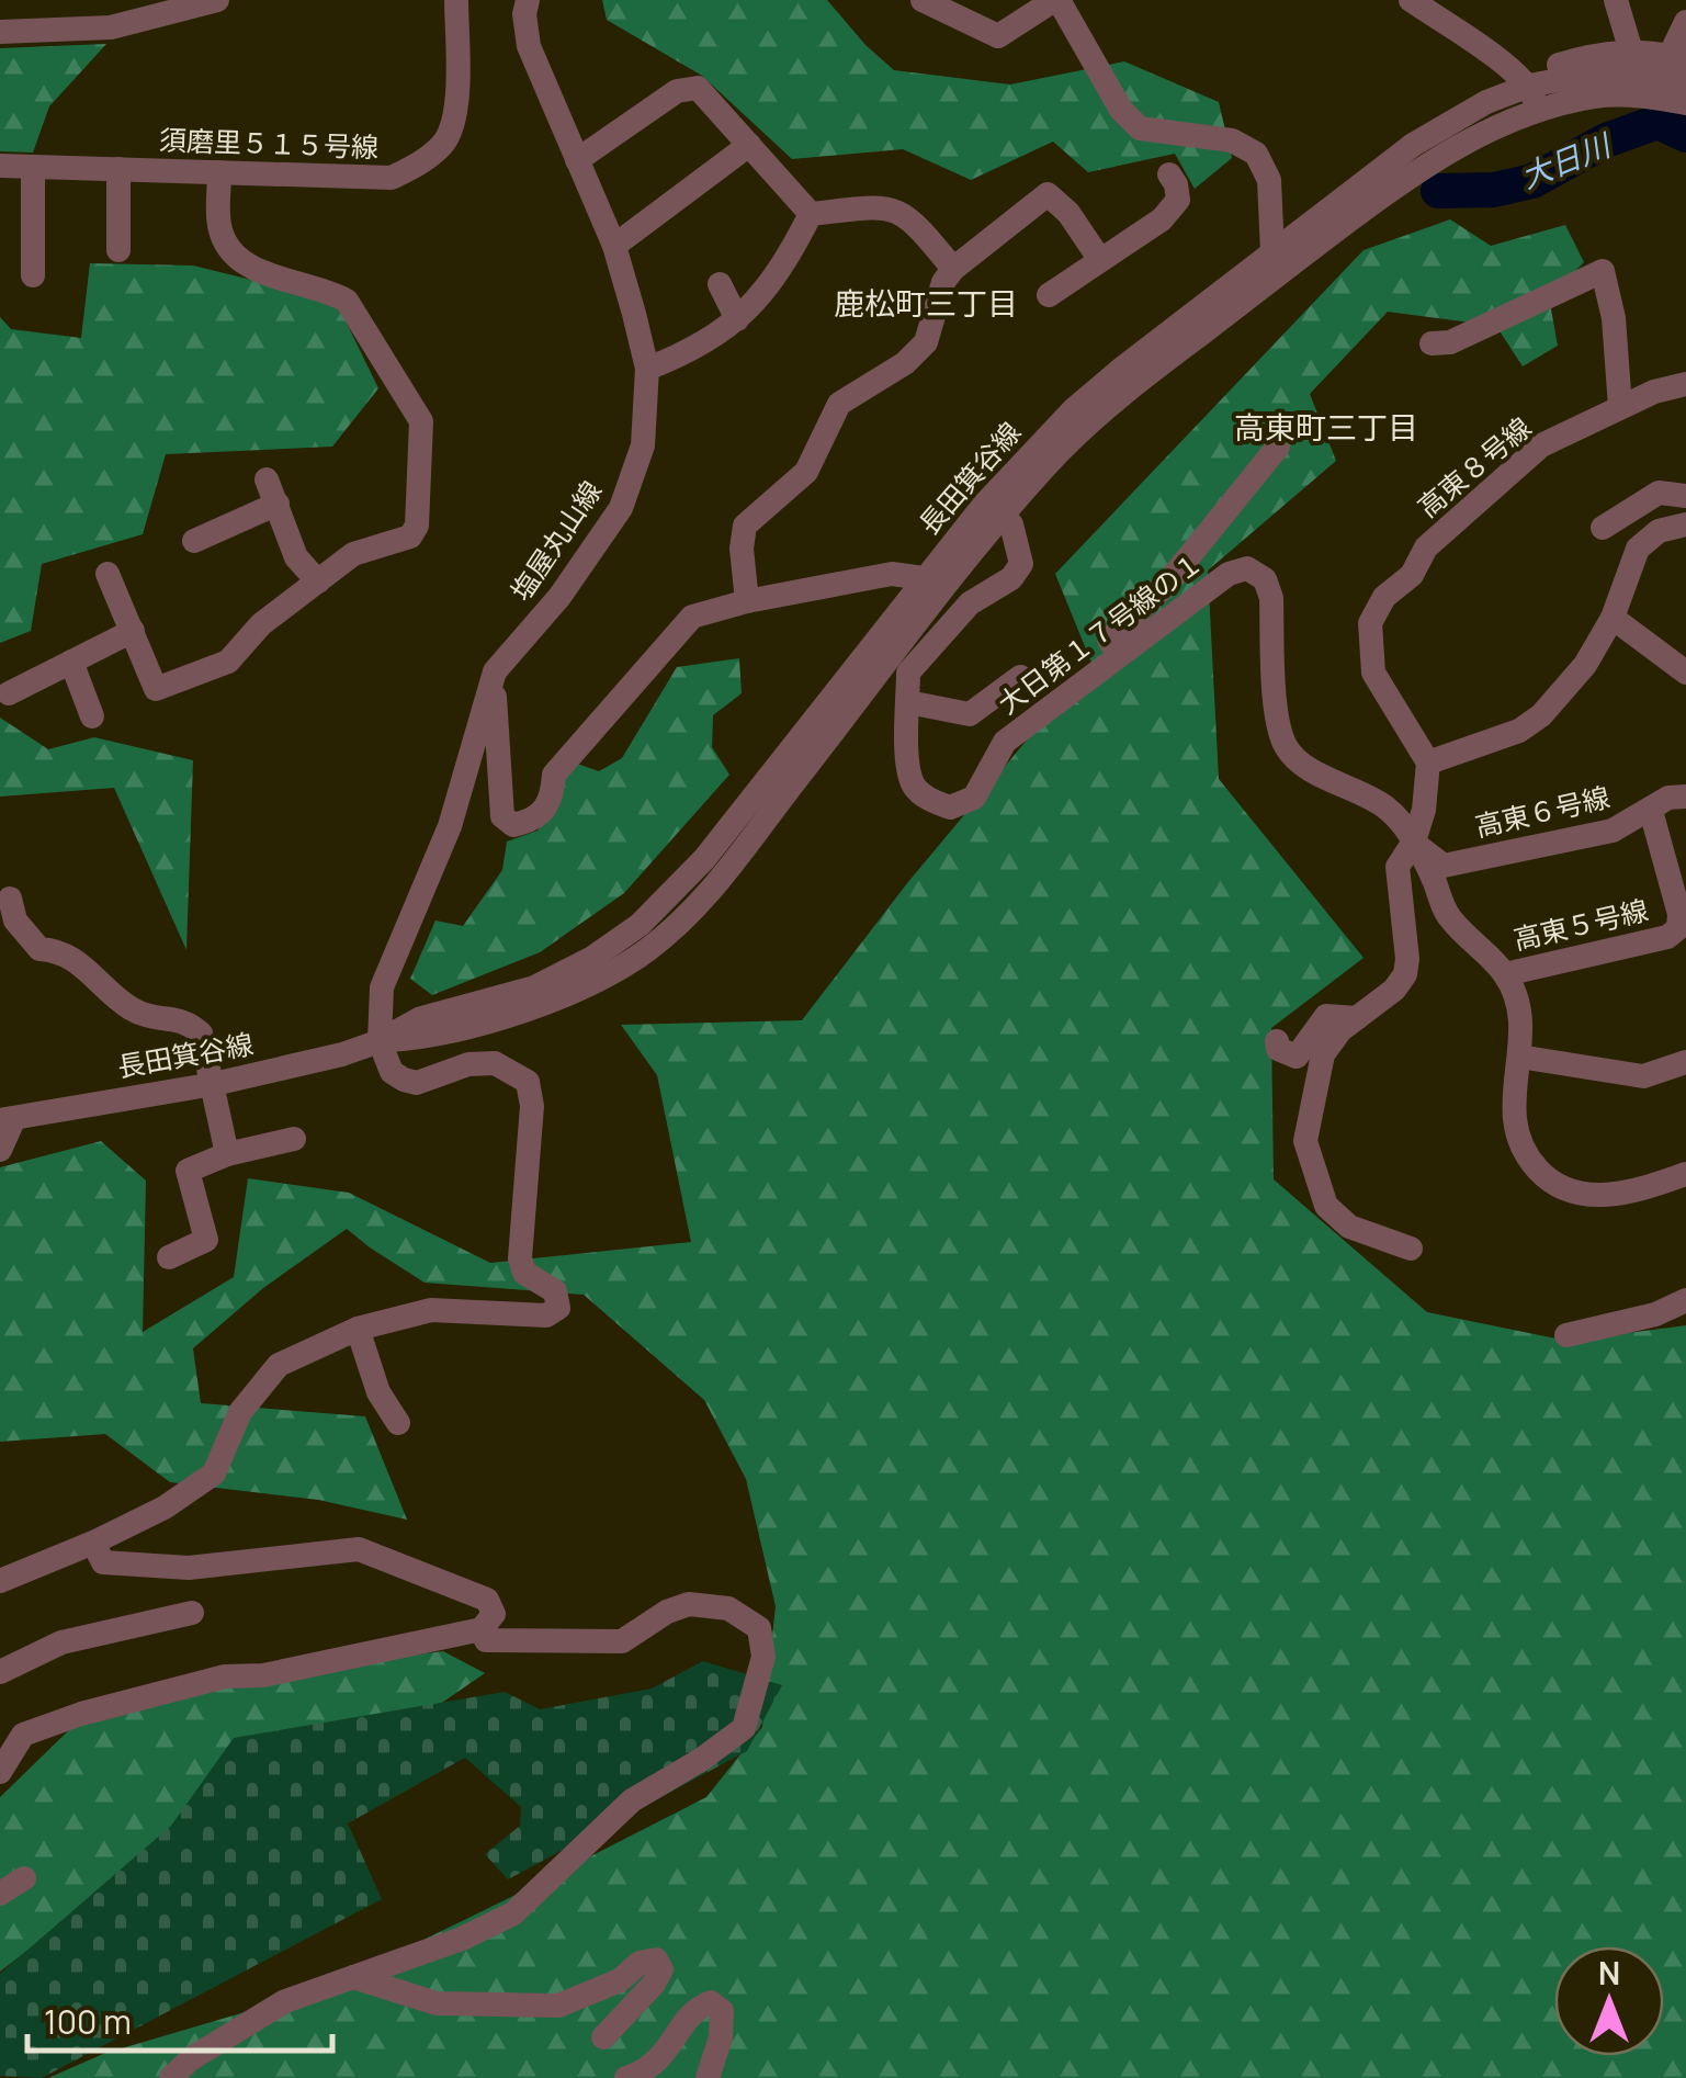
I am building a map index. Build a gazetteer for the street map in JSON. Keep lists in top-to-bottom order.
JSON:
{
  "streets": {
    "street": [
      "須磨里５１５号線",
      "高東８号線",
      "長田箕谷線",
      "塩屋丸山線",
      "大日第１７号線の１",
      "高東６号線",
      "高東５号線"
    ]
  },
  "crossings": [
    ["長田箕谷線", "塩屋丸山線"],
    ["大日第１７号線の１", "高東６号線"],
    ["大日第１７号線の１", "高東５号線"],
    ["高東６号線", "高東５号線"]
  ],
  "districts": ["鹿松町三丁目", "高東町三丁目"],
  "water": ["大日川"],
  "scale_bar": "100 m",
  "north": "top"
}
